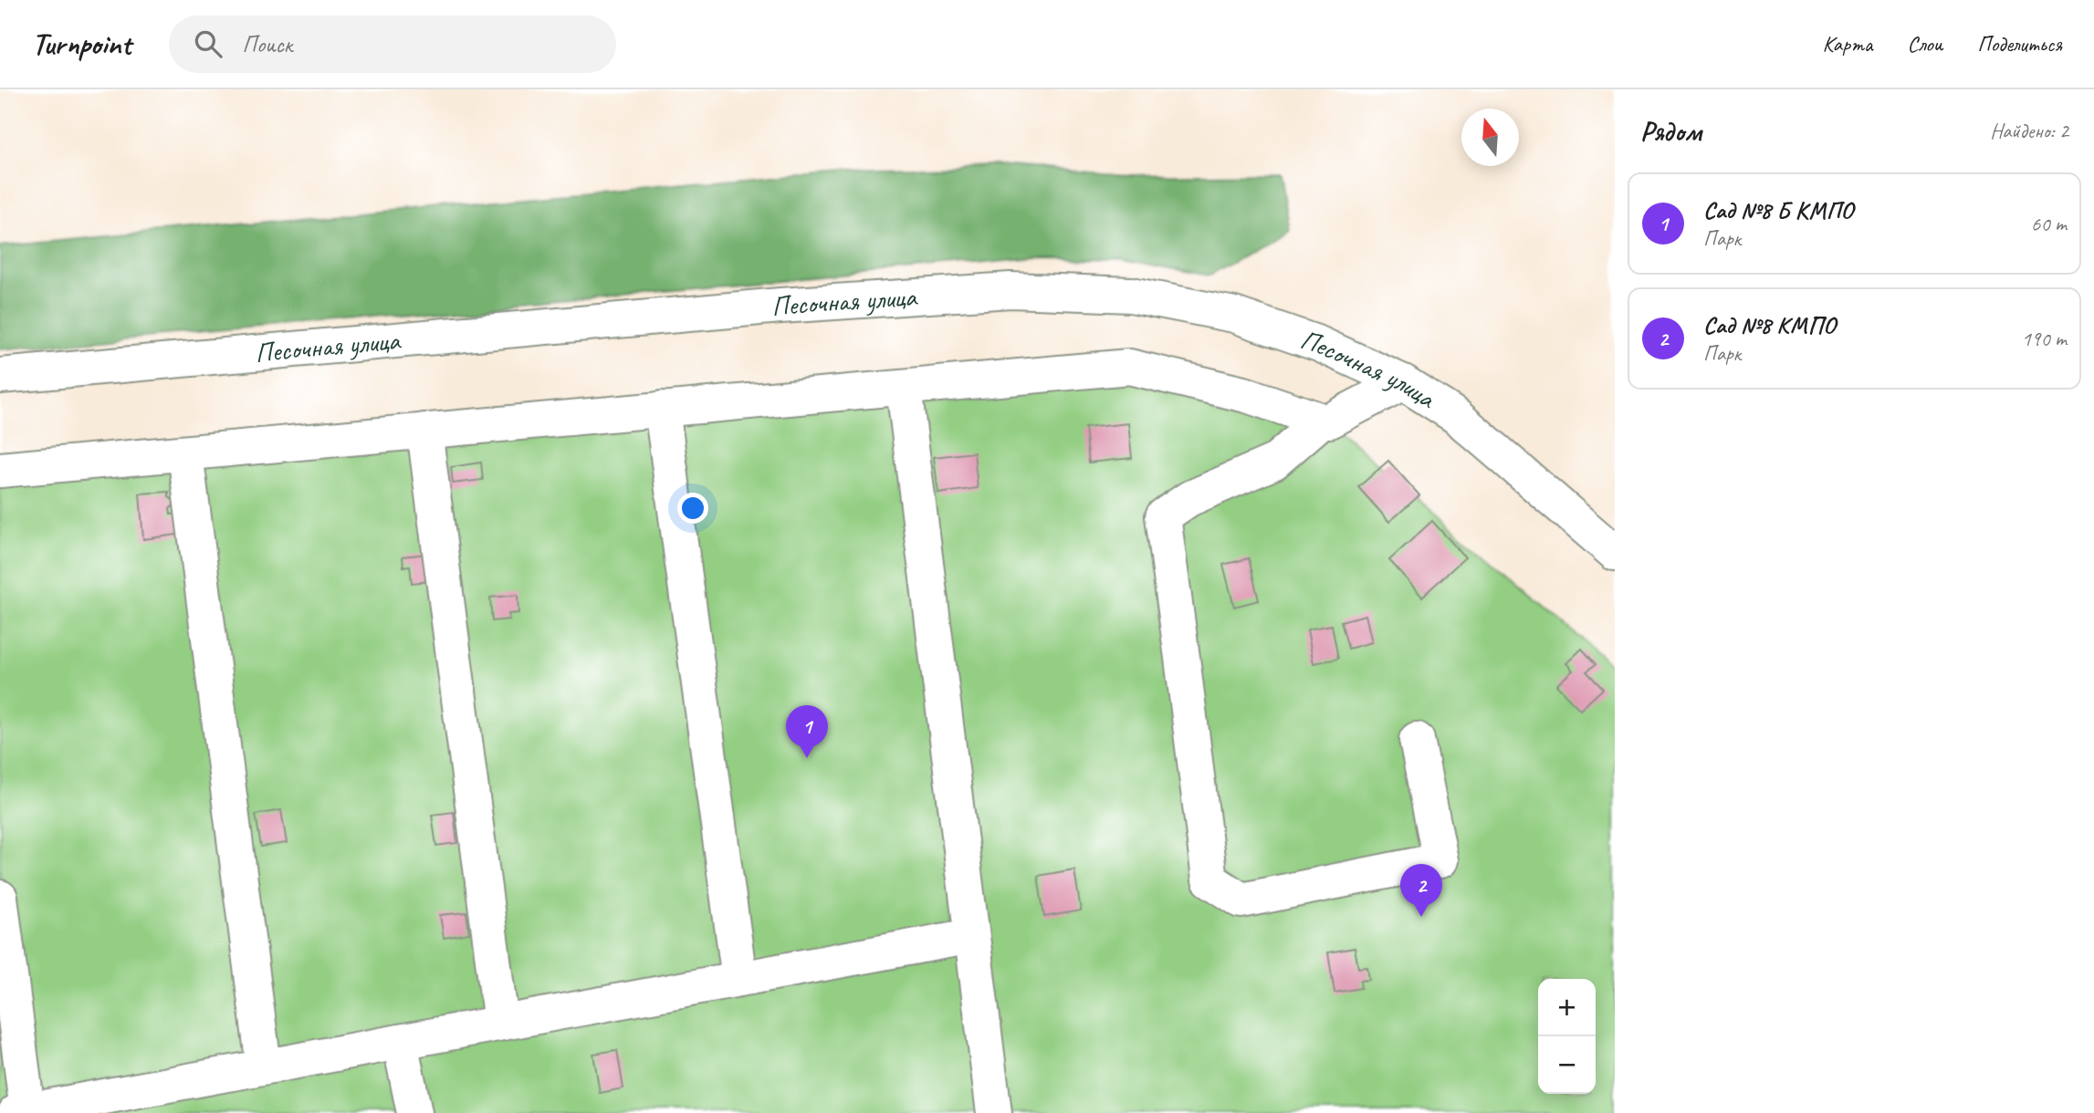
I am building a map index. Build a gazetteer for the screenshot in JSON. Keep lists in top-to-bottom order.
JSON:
{
  "streets": {
    "main road": ["Песочная улица"]
  },
  "north": "top",
  "page": {
    "header": "Turnpoint",
    "search": "Поиск",
    "nav": ["Карта", "Слои", "Поделиться"],
    "heading": ["Рядом", "Найдено: 2"],
    "list": [
      {
        "mark": "1",
        "name": "Сад №8 Б КМПО",
        "note": "Парк",
        "value": "60 m"
      },
      {
        "mark": "2",
        "name": "Сад №8 КМПО",
        "note": "Парк",
        "value": "190 m"
      }
    ],
    "pins": ["1", "2"],
    "map_buttons": ["+", "−"]
  }
}
